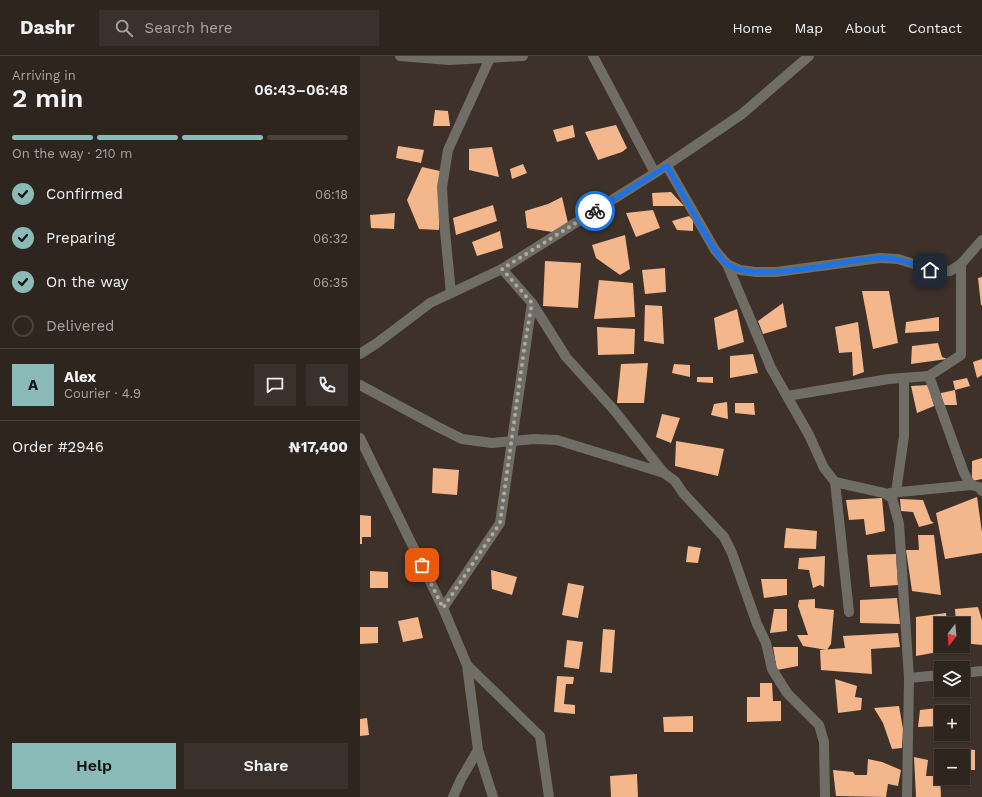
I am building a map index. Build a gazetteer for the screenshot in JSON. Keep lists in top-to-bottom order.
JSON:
{
  "north": "bottom",
  "page": {
    "header": "Dashr",
    "search": "Search here",
    "nav": [
      "Home",
      "Map",
      "About",
      "Contact"
    ],
    "heading": ["2 min", "Arriving in", "06:43–06:48"],
    "panel": [
      "Alex",
      "Courier · 4.9",
      "Order #2946",
      "₦17,400"
    ],
    "bar": "On the way · 210 m",
    "list": [
      ["Confirmed", "06:18"],
      ["Preparing", "06:32"],
      ["On the way", "06:35"],
      "Delivered"
    ],
    "round": "A",
    "map_buttons": ["+", "−"],
    "buttons": ["Help", "Share"]
  }
}
